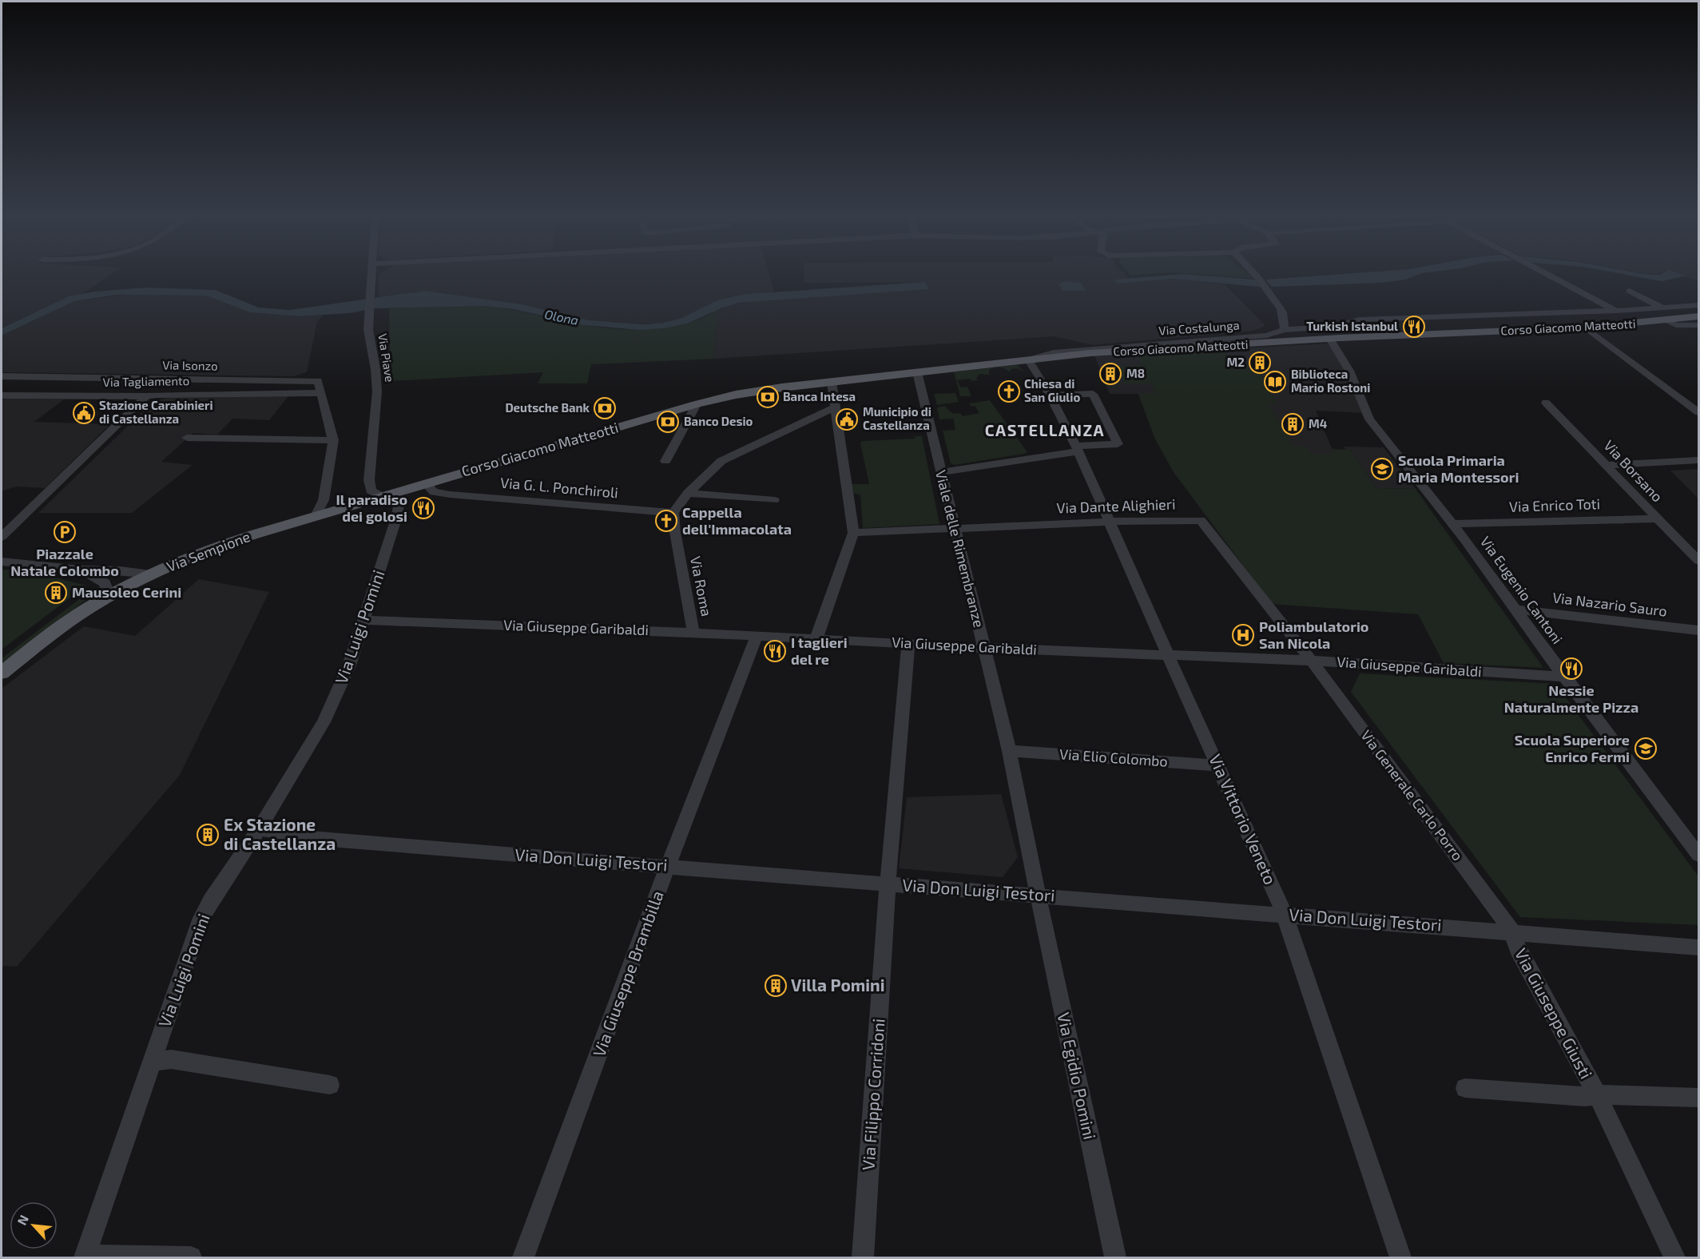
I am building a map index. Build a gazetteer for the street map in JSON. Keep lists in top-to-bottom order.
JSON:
{
  "streets": {
    "main road": ["Corso Giacomo Matteotti", "Via Sempione"],
    "street": [
      "Via Costalunga",
      "Via Piave",
      "Via Isonzo",
      "Via Tagliamento",
      "Via Borsano",
      "Via G. L. Ponchiroli",
      "Via Enrico Toti",
      "Via Dante Alighieri",
      "Viale delle Rimembranze",
      "Via Roma",
      "Via Eugenio Cantoni",
      "Via Nazario Sauro",
      "Via Luigi Pomini",
      "Via Giuseppe Garibaldi",
      "Via Elio Colombo",
      "Via Generale Carlo Porro",
      "Via Vittorio Veneto",
      "Via Don Luigi Testori",
      "Via Giuseppe Brambilla",
      "Via Giuseppe Giusti",
      "Via Egidio Pomini",
      "Via Filippo Corridoni"
    ]
  },
  "crossings": [
    ["Corso Giacomo Matteotti", "Via Costalunga"],
    ["Corso Giacomo Matteotti", "Via Piave"],
    ["Corso Giacomo Matteotti", "Via G. L. Ponchiroli"],
    ["Corso Giacomo Matteotti", "Viale delle Rimembranze"],
    ["Corso Giacomo Matteotti", "Via Sempione"],
    ["Corso Giacomo Matteotti", "Via Eugenio Cantoni"],
    ["Corso Giacomo Matteotti", "Via Luigi Pomini"],
    ["Corso Giacomo Matteotti", "Via Vittorio Veneto"],
    ["Via Costalunga", "Via Vittorio Veneto"],
    ["Via Piave", "Via Sempione"],
    ["Via Piave", "Via Luigi Pomini"],
    ["Via Isonzo", "Via Tagliamento"],
    ["Via Borsano", "Via Enrico Toti"],
    ["Via G. L. Ponchiroli", "Via Roma"],
    ["Via Enrico Toti", "Via Eugenio Cantoni"],
    ["Via Dante Alighieri", "Viale delle Rimembranze"],
    ["Via Dante Alighieri", "Via Giuseppe Garibaldi"],
    ["Via Dante Alighieri", "Via Generale Carlo Porro"],
    ["Via Dante Alighieri", "Via Vittorio Veneto"],
    ["Viale delle Rimembranze", "Via Giuseppe Garibaldi"],
    ["Viale delle Rimembranze", "Via Elio Colombo"],
    ["Viale delle Rimembranze", "Via Don Luigi Testori"],
    ["Viale delle Rimembranze", "Via Egidio Pomini"],
    ["Via Sempione", "Via Luigi Pomini"],
    ["Via Roma", "Via Giuseppe Garibaldi"],
    ["Via Eugenio Cantoni", "Via Nazario Sauro"],
    ["Via Eugenio Cantoni", "Via Giuseppe Garibaldi"],
    ["Via Luigi Pomini", "Via Giuseppe Garibaldi"],
    ["Via Luigi Pomini", "Via Don Luigi Testori"],
    ["Via Giuseppe Garibaldi", "Via Generale Carlo Porro"],
    ["Via Giuseppe Garibaldi", "Via Vittorio Veneto"],
    ["Via Giuseppe Garibaldi", "Via Giuseppe Brambilla"],
    ["Via Giuseppe Garibaldi", "Via Filippo Corridoni"],
    ["Via Elio Colombo", "Via Vittorio Veneto"],
    ["Via Generale Carlo Porro", "Via Don Luigi Testori"],
    ["Via Generale Carlo Porro", "Via Giuseppe Giusti"],
    ["Via Vittorio Veneto", "Via Don Luigi Testori"],
    ["Via Don Luigi Testori", "Via Giuseppe Brambilla"],
    ["Via Don Luigi Testori", "Via Giuseppe Giusti"],
    ["Via Don Luigi Testori", "Via Egidio Pomini"],
    ["Via Don Luigi Testori", "Via Filippo Corridoni"]
  ],
  "districts": ["CASTELLANZA"],
  "water": ["Olona"],
  "places": {
    "restaurant": [
      "Turkish Istanbul",
      "Il paradiso dei golosi",
      "I taglieri del re",
      "Nessie Naturalmente Pizza"
    ],
    "building": [
      "M2",
      "M8",
      "M4",
      "Mausoleo Cerini",
      "Ex Stazione di Castellanza",
      "Villa Pomini"
    ],
    "library": ["Biblioteca Mario Rostoni"],
    "church": ["Chiesa di San Giulio", "Cappella dell'Immacolata"],
    "bank": ["Banca Intesa", "Deutsche Bank", "Banco Desio"],
    "public building": ["Stazione Carabinieri di Castellanza", "Municipio di Castellanza"],
    "school or university": ["Scuola Primaria Maria Montessori", "Scuola Superiore Enrico Fermi"],
    "parking": ["Piazzale Natale Colombo"],
    "hospital": ["Poliambulatorio San Nicola"]
  },
  "north": "top left"
}
